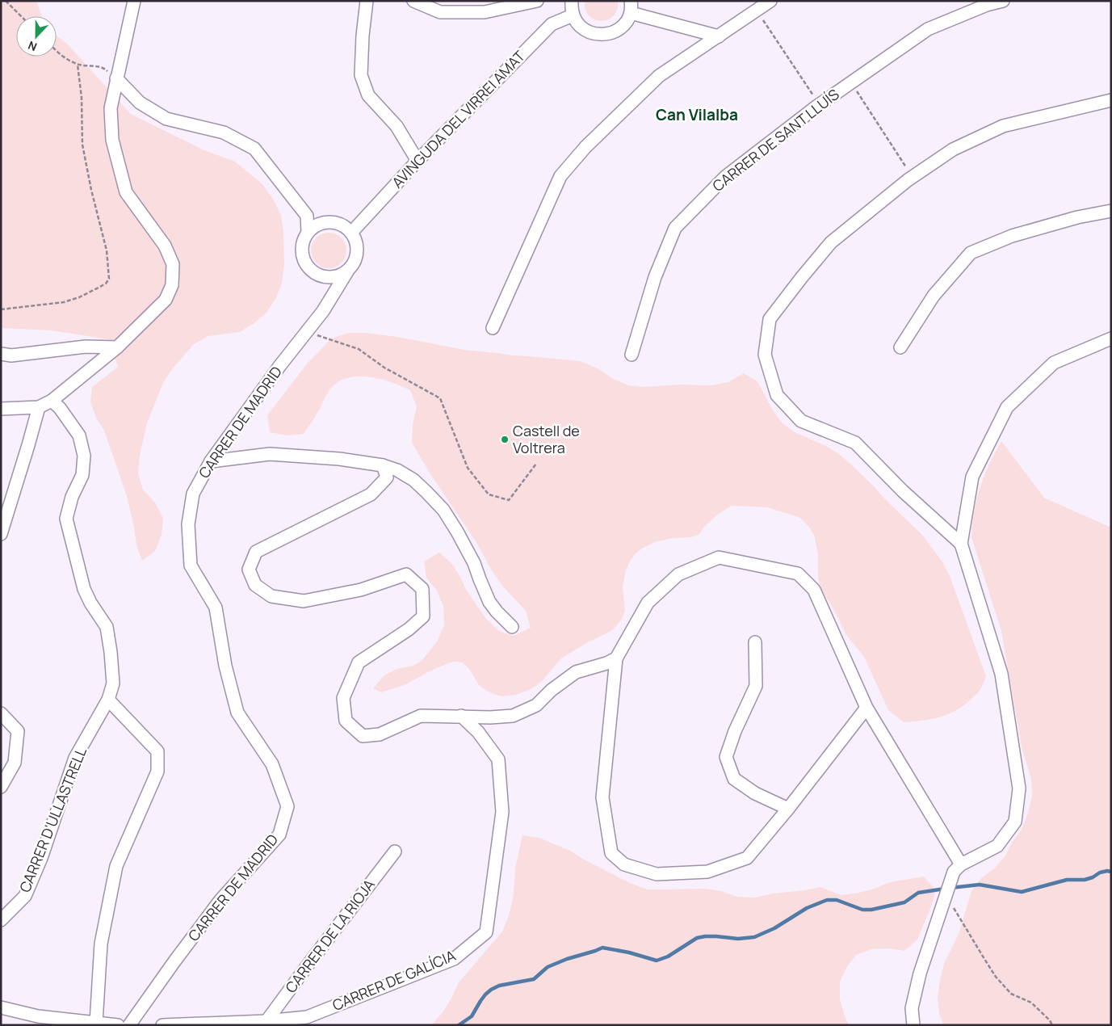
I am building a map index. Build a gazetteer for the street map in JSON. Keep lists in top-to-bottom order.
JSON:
{
  "streets": {
    "street": [
      "AVINGUDA DEL VIRREI AMAT",
      "CARRER DE SANT LLUÍS",
      "CARRER DE MADRID",
      "CARRER D'ULLASTRELL",
      "CARRER DE LA RIOJA",
      "CARRER DE GALÍCIA"
    ]
  },
  "crossings": [
    ["AVINGUDA DEL VIRREI AMAT", "CARRER DE MADRID"],
    ["CARRER DE LA RIOJA", "CARRER DE GALÍCIA"]
  ],
  "districts": ["Can Vilalba"],
  "places": ["Castell de Voltrera"],
  "north": "bottom"
}
